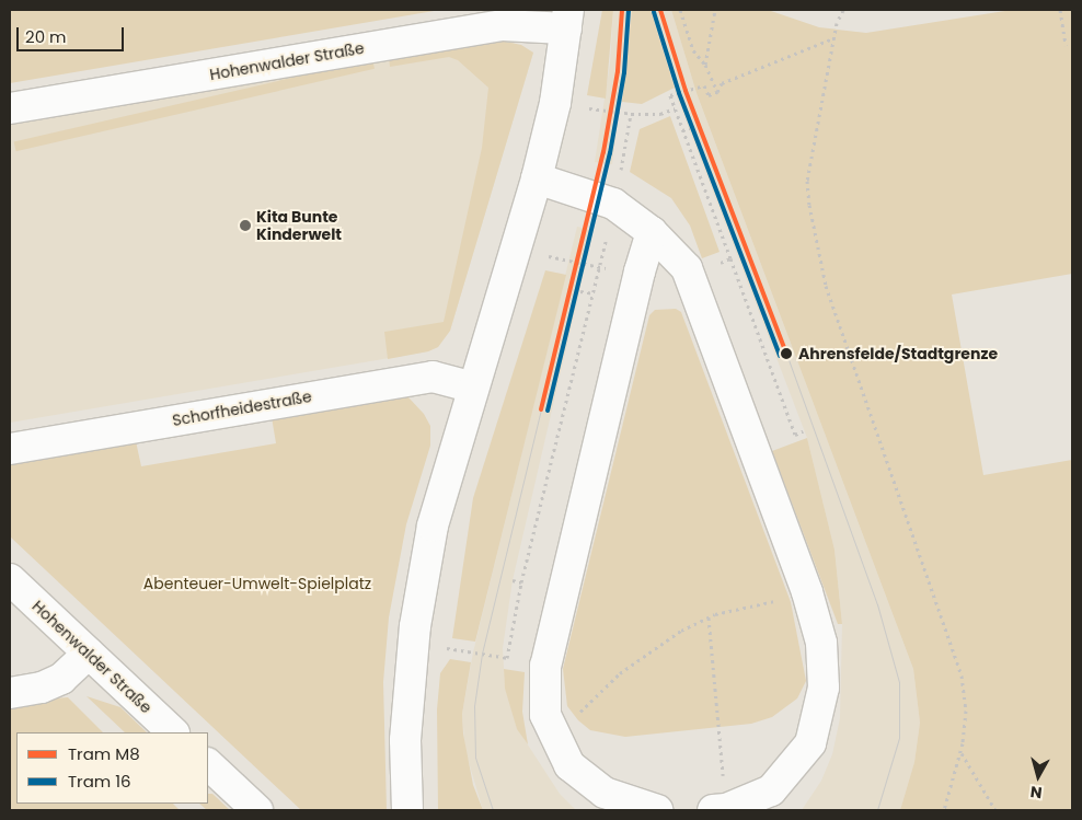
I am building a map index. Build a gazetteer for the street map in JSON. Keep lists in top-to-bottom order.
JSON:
{
  "streets": {
    "street": ["Hohenwalder Straße", "Schorfheidestraße"]
  },
  "parks": ["Abenteuer-Umwelt-Spielplatz"],
  "places": ["Kita Bunte Kinderwelt", "Ahrensfelde/Stadtgrenze"],
  "lines": ["tram line M8", "tram line 16"],
  "legend": ["Tram M8", "Tram 16"],
  "scale_bar": "20 m",
  "north": "bottom"
}
